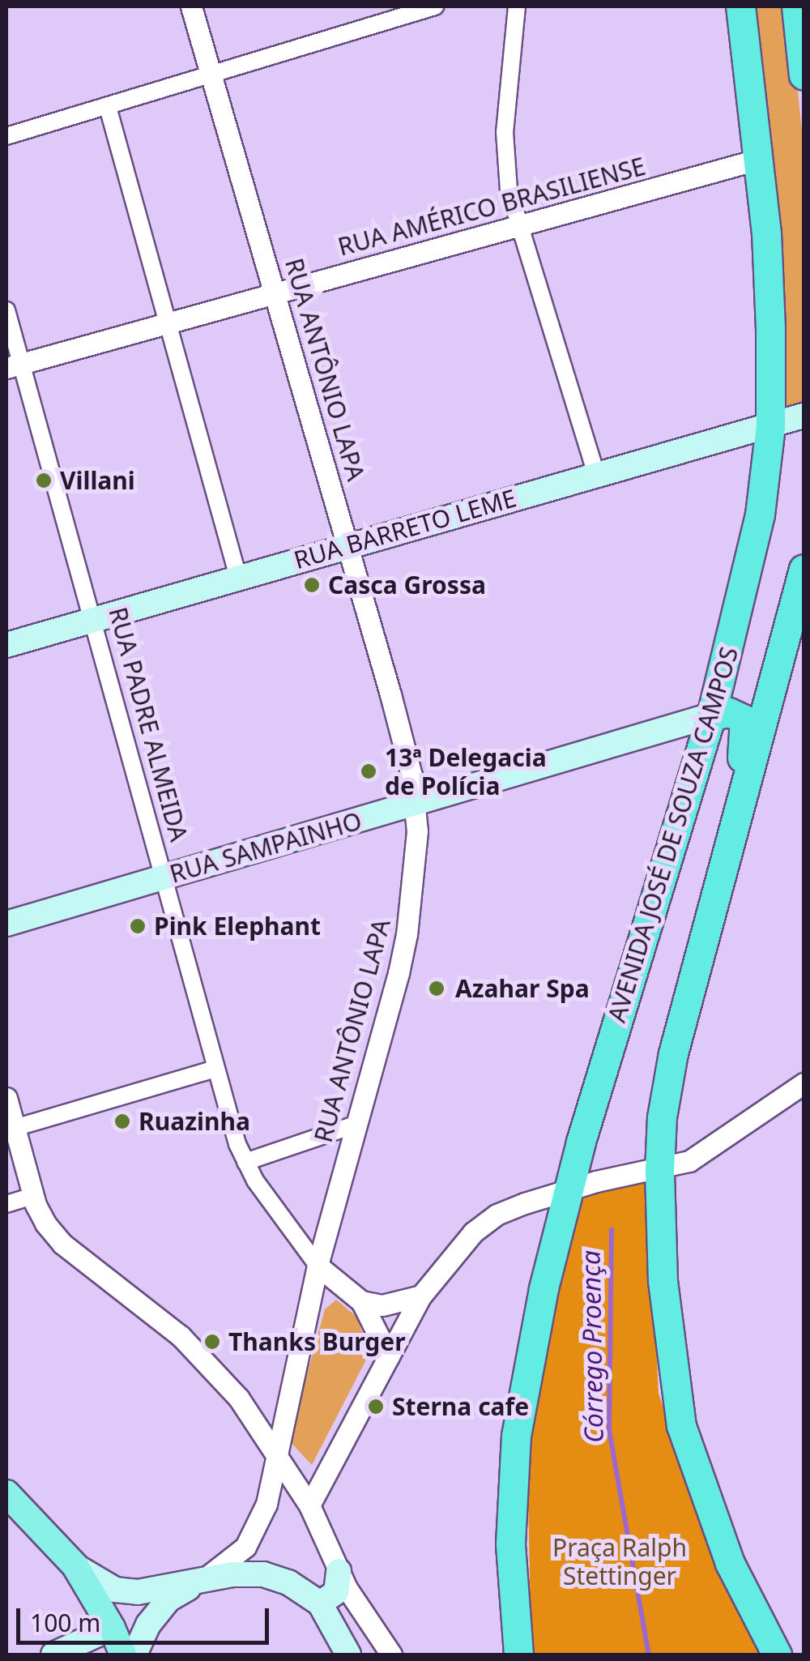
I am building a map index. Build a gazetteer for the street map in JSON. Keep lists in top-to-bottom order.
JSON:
{
  "streets": {
    "highway": ["AVENIDA JOSÉ DE SOUZA CAMPOS"],
    "main road": ["RUA BARRETO LEME", "RUA SAMPAINHO"],
    "street": ["RUA AMÉRICO BRASILIENSE", "RUA ANTÔNIO LAPA", "RUA PADRE ALMEIDA"]
  },
  "crossings": [
    ["RUA AMÉRICO BRASILIENSE", "RUA ANTÔNIO LAPA"],
    ["RUA AMÉRICO BRASILIENSE", "RUA PADRE ALMEIDA"],
    ["RUA AMÉRICO BRASILIENSE", "AVENIDA JOSÉ DE SOUZA CAMPOS"],
    ["RUA ANTÔNIO LAPA", "RUA BARRETO LEME"],
    ["RUA ANTÔNIO LAPA", "RUA PADRE ALMEIDA"],
    ["RUA ANTÔNIO LAPA", "RUA SAMPAINHO"],
    ["RUA BARRETO LEME", "RUA PADRE ALMEIDA"],
    ["RUA BARRETO LEME", "AVENIDA JOSÉ DE SOUZA CAMPOS"],
    ["RUA PADRE ALMEIDA", "RUA SAMPAINHO"],
    ["AVENIDA JOSÉ DE SOUZA CAMPOS", "RUA SAMPAINHO"]
  ],
  "water": ["Córrego Proença"],
  "parks": ["Praça Ralph Stettinger"],
  "places": [
    "Villani",
    "Casca Grossa",
    "13ª Delegacia de Polícia",
    "Pink Elephant",
    "Azahar Spa",
    "Ruazinha",
    "Thanks Burger",
    "Sterna cafe"
  ],
  "scale_bar": "100 m"
}
